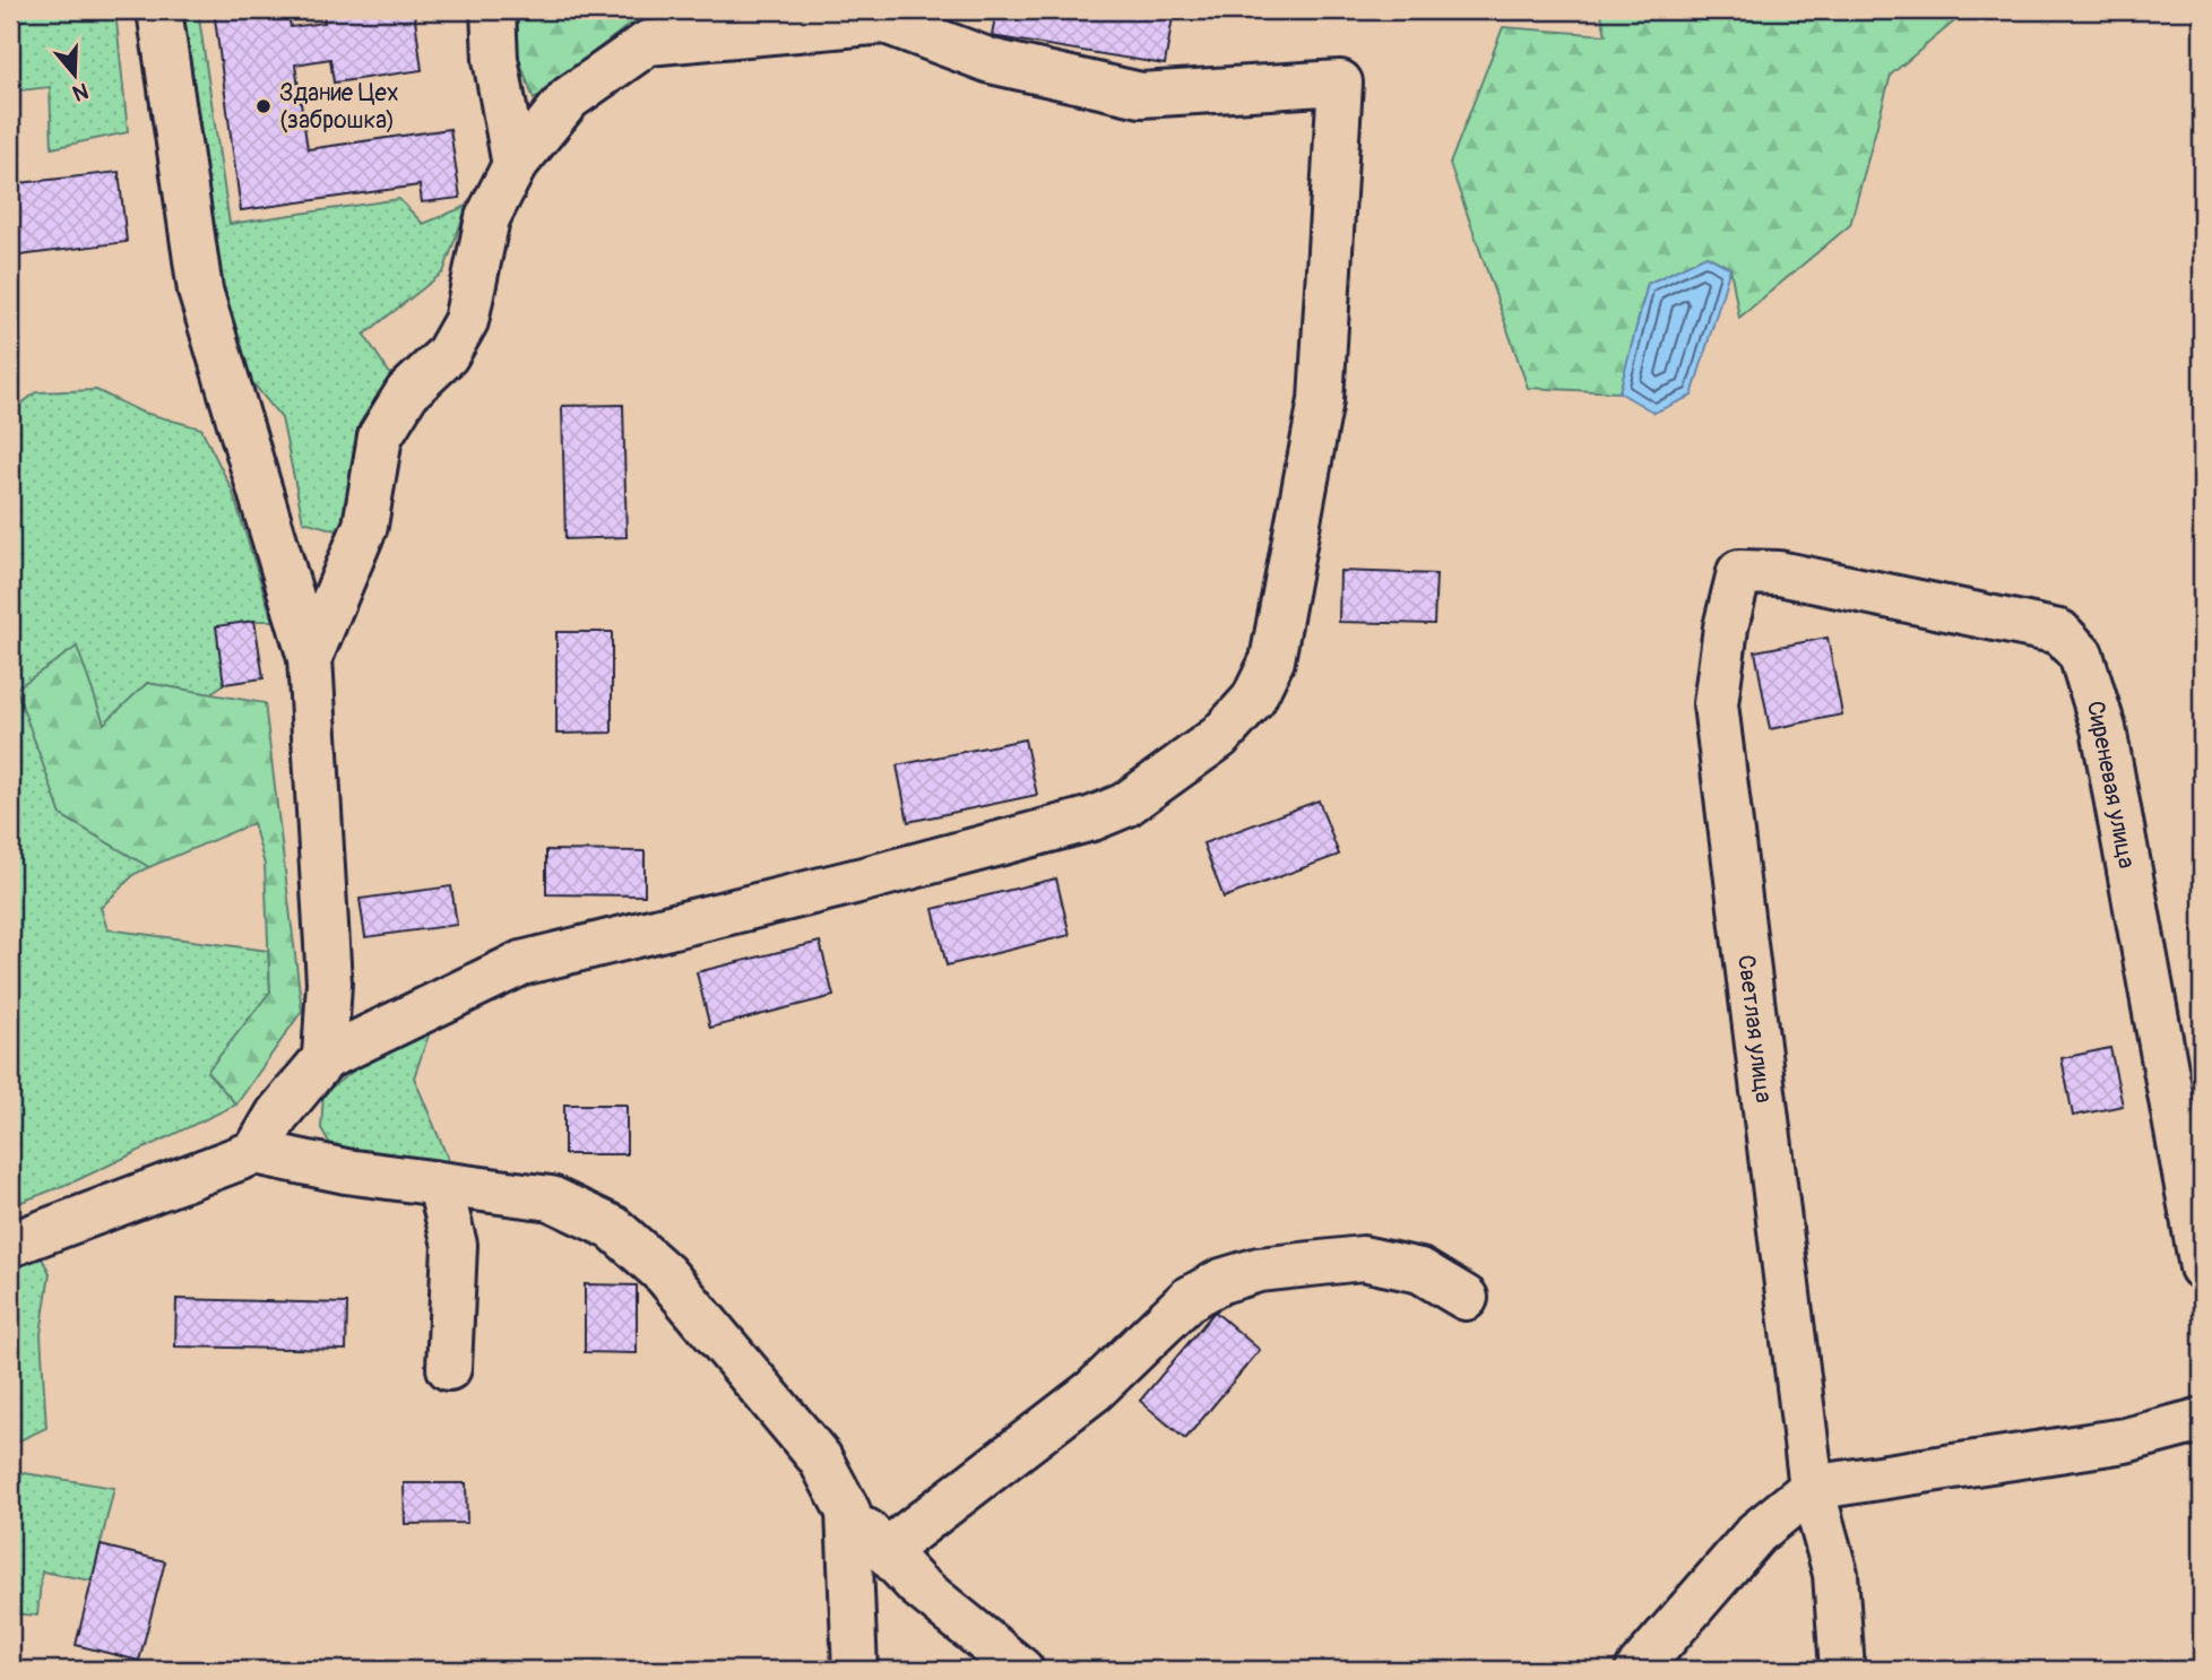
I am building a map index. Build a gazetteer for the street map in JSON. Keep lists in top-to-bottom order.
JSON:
{
  "streets": {
    "street": ["Сиреневая улица", "Светлая улица"]
  },
  "crossings": [
    ["Сиреневая улица", "Светлая улица"]
  ],
  "places": ["Здание Цех (заброшка)"],
  "north": "bottom"
}
